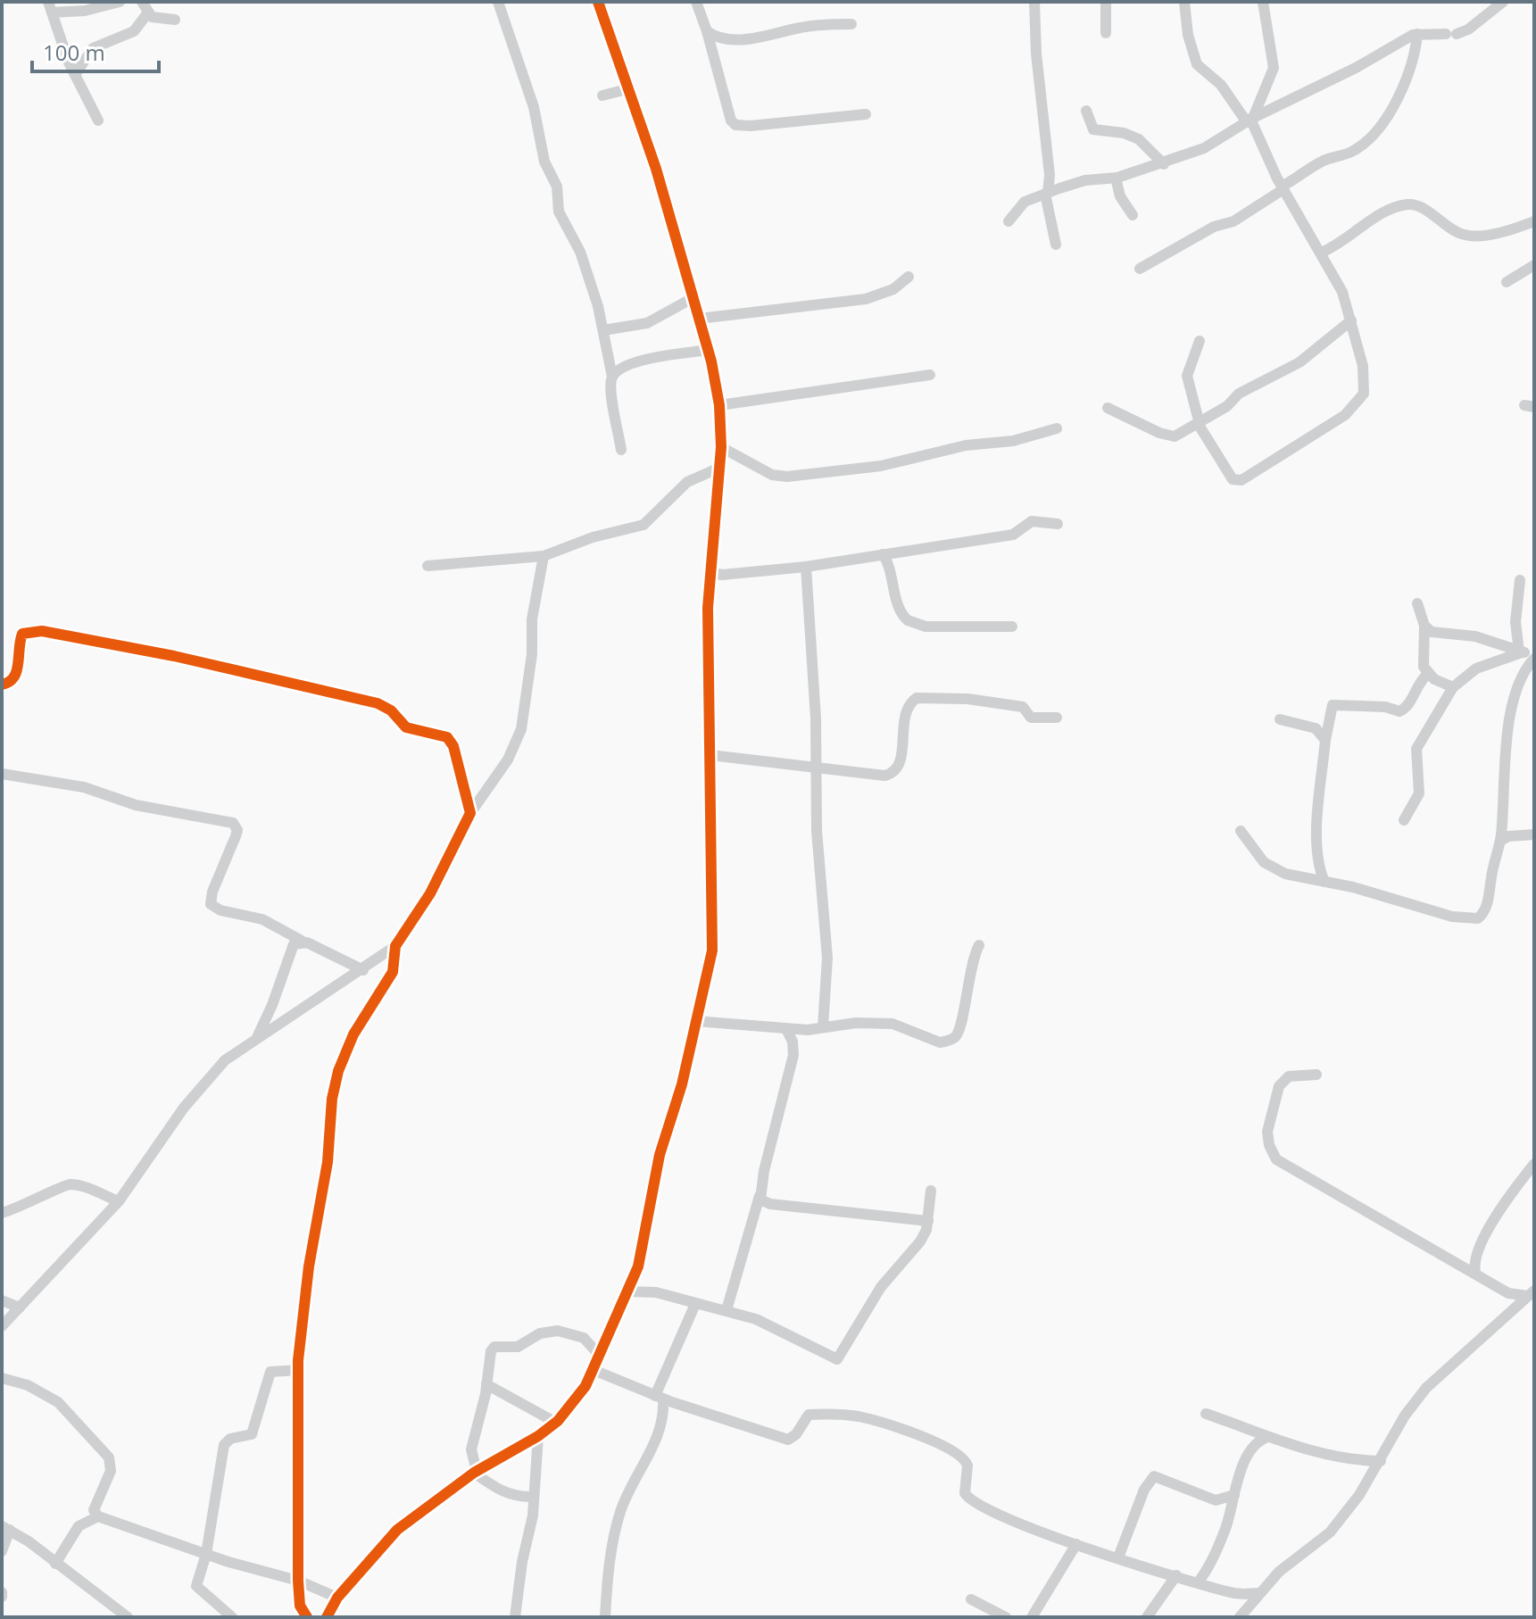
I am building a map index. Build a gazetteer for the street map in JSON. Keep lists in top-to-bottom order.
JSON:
{
  "scale_bar": "100 m"
}
